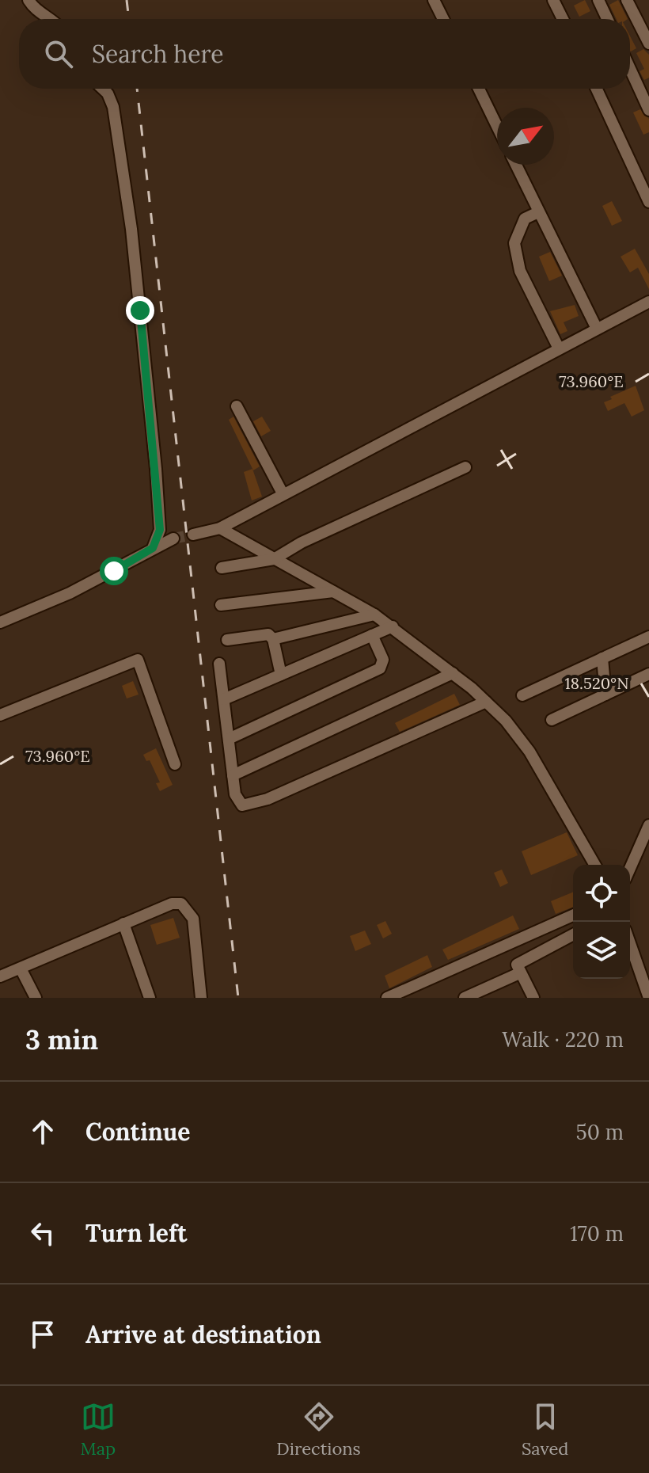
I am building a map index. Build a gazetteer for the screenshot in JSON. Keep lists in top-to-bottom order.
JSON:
{
  "north": "top right",
  "page": {
    "search": "Search here",
    "heading": ["3 min", "Walk · 220 m"],
    "list": [
      ["Continue", "50 m"],
      ["Turn left", "170 m"],
      "Arrive at destination"
    ],
    "nav": ["Map", "Directions", "Saved"]
  },
  "coordinates": ["73.960°E", "18.520°N"]
}
